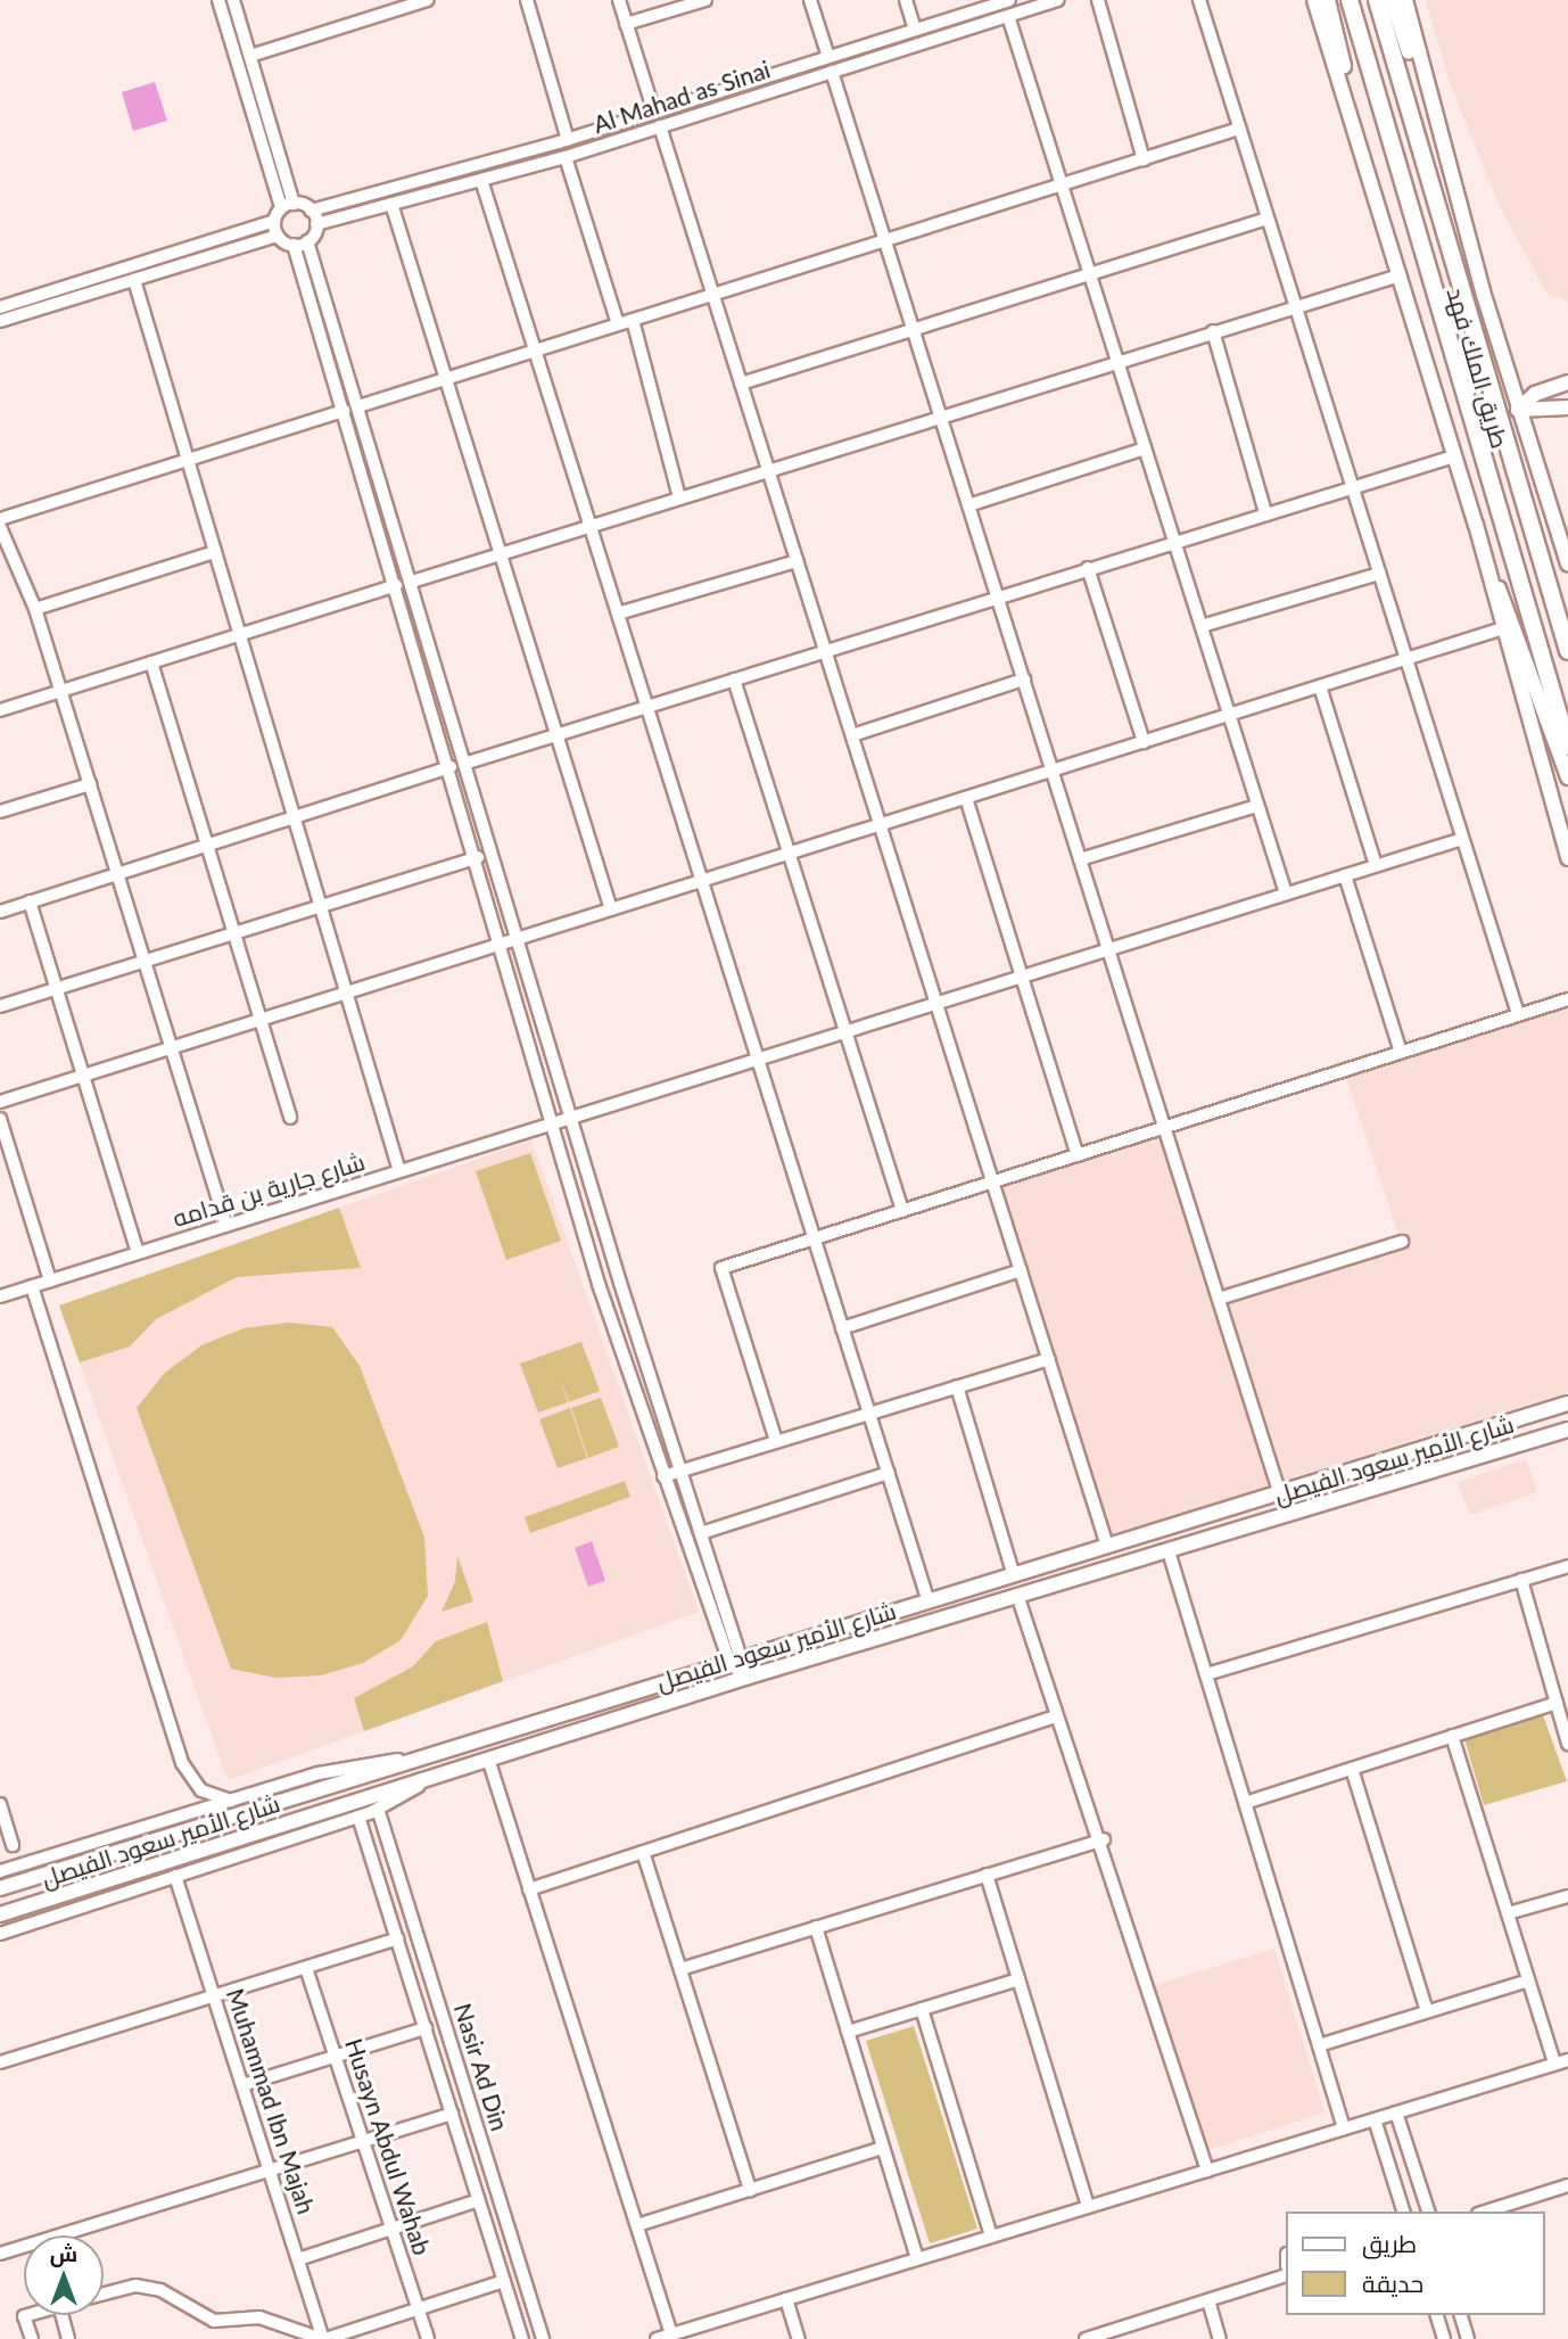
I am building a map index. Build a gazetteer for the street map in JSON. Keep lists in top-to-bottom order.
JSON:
{
  "streets": {
    "highway": ["طريق الملك فهد"],
    "main road": ["شارع الأمير سعود الفيصل"],
    "street": [
      "Al Mahad as Sinai",
      "شارع جارية بن قدامه",
      "Nasir Ad Din",
      "Muhammad Ibn Majah",
      "Husayn Abdul Wahab"
    ]
  },
  "legend": ["طريق", "حديقة"],
  "north": "top"
}
